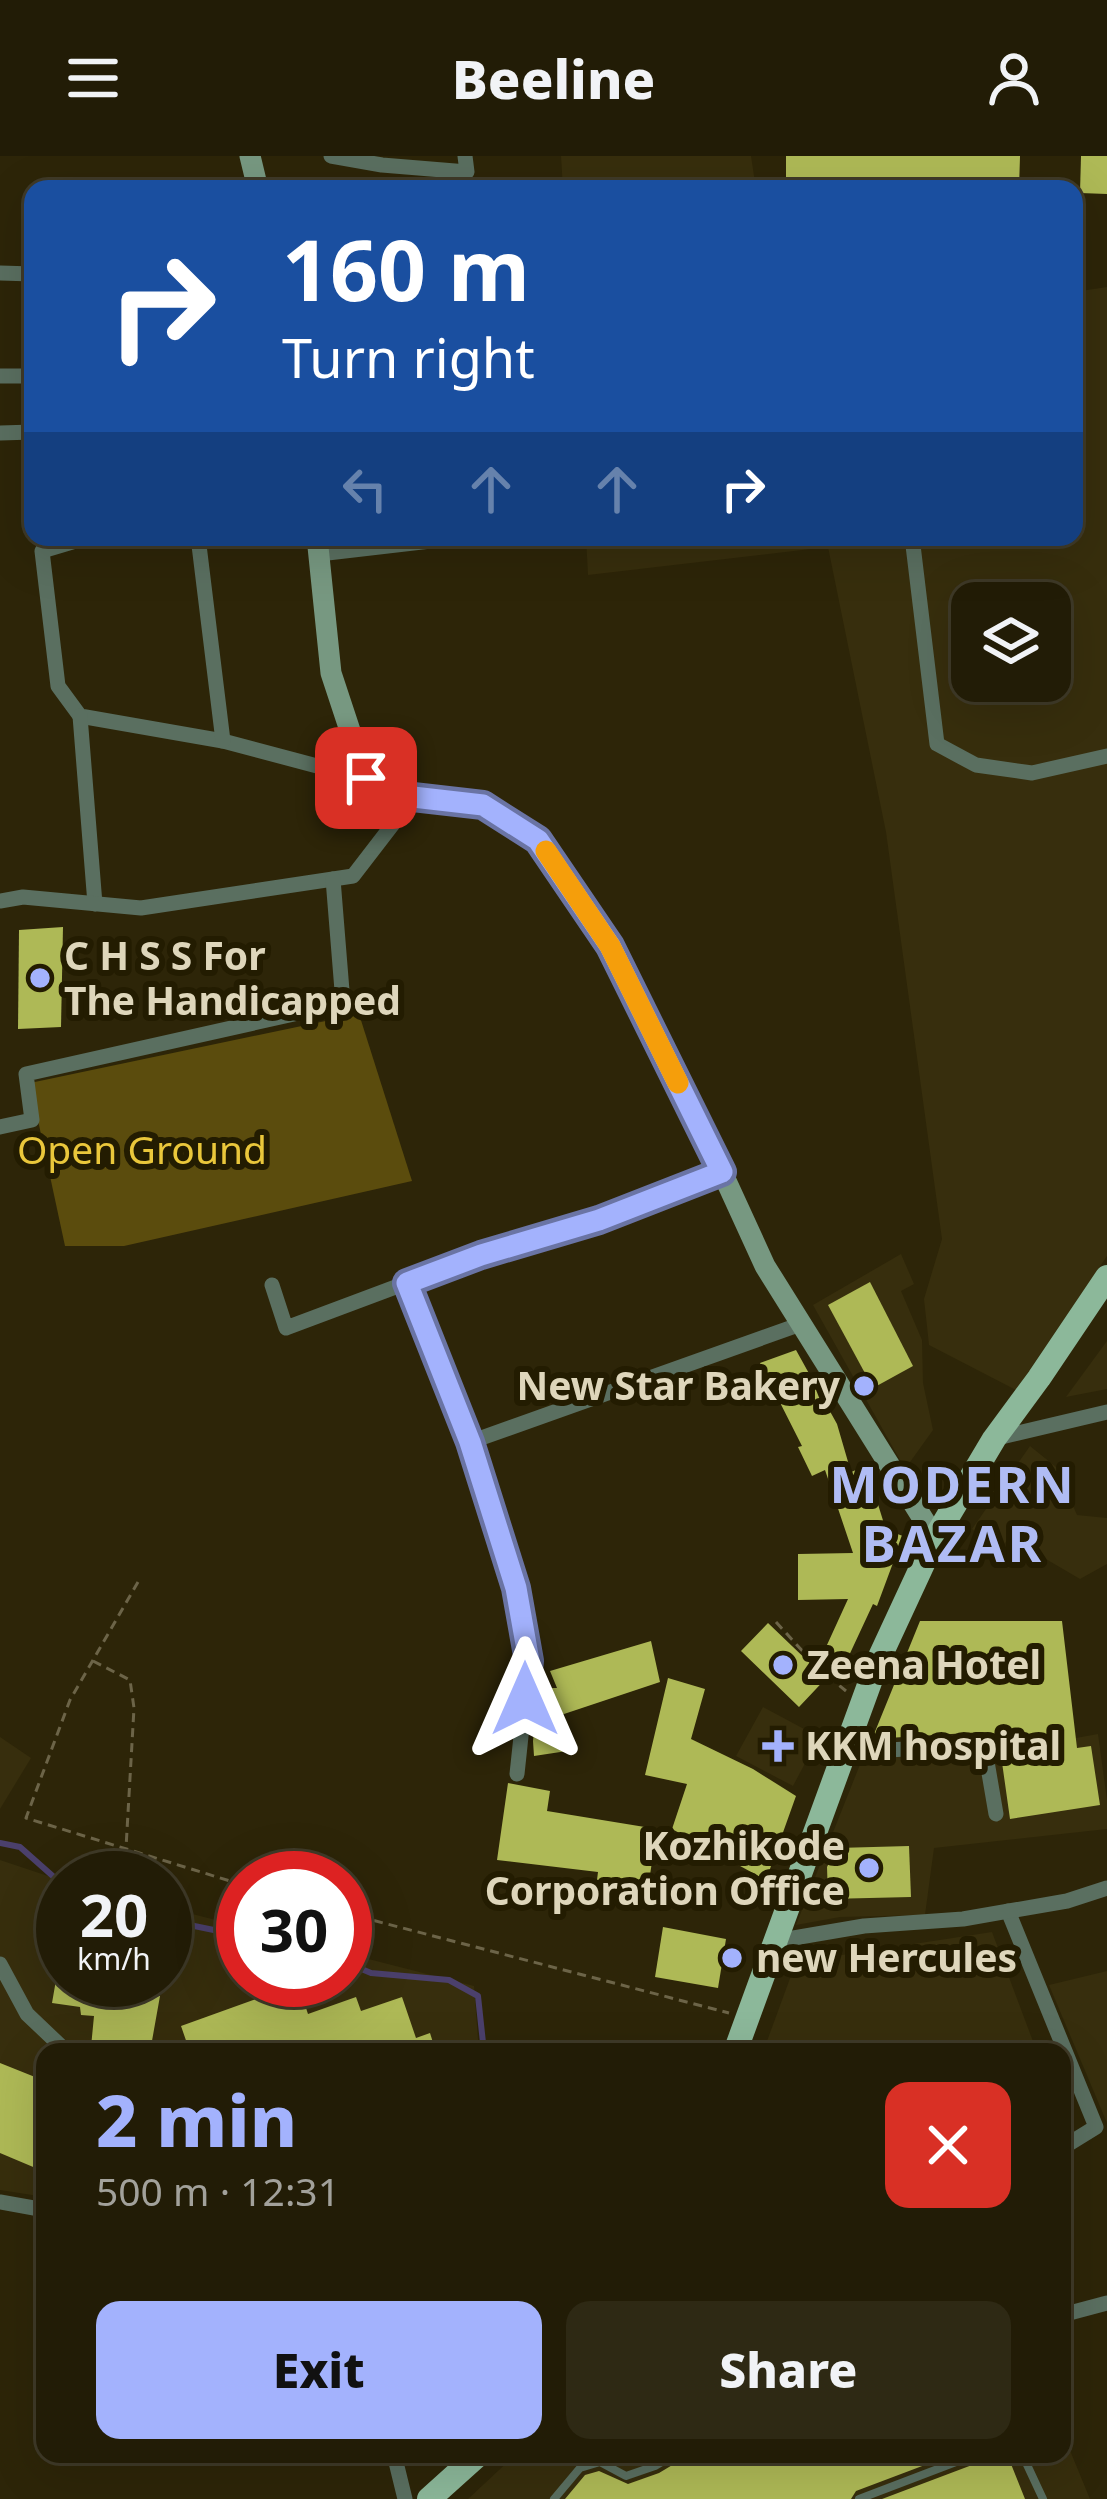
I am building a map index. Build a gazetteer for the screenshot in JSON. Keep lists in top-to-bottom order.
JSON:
{
  "districts": ["MODERN BAZAR"],
  "parks": ["Open Ground"],
  "places": {
    "other": [
      "C H S S For The Handicapped",
      "New Star Bakery",
      "Zeena Hotel",
      "Kozhikode Corporation Office",
      "new Hercules"
    ],
    "health": ["KKM hospital"]
  },
  "page": {
    "header": "Beeline",
    "turn": ["160 m", "Turn right"],
    "speed": "20 km/h",
    "limit": "30",
    "heading": ["2 min", "500 m · 12:31"],
    "buttons": ["Exit", "Share"]
  }
}
